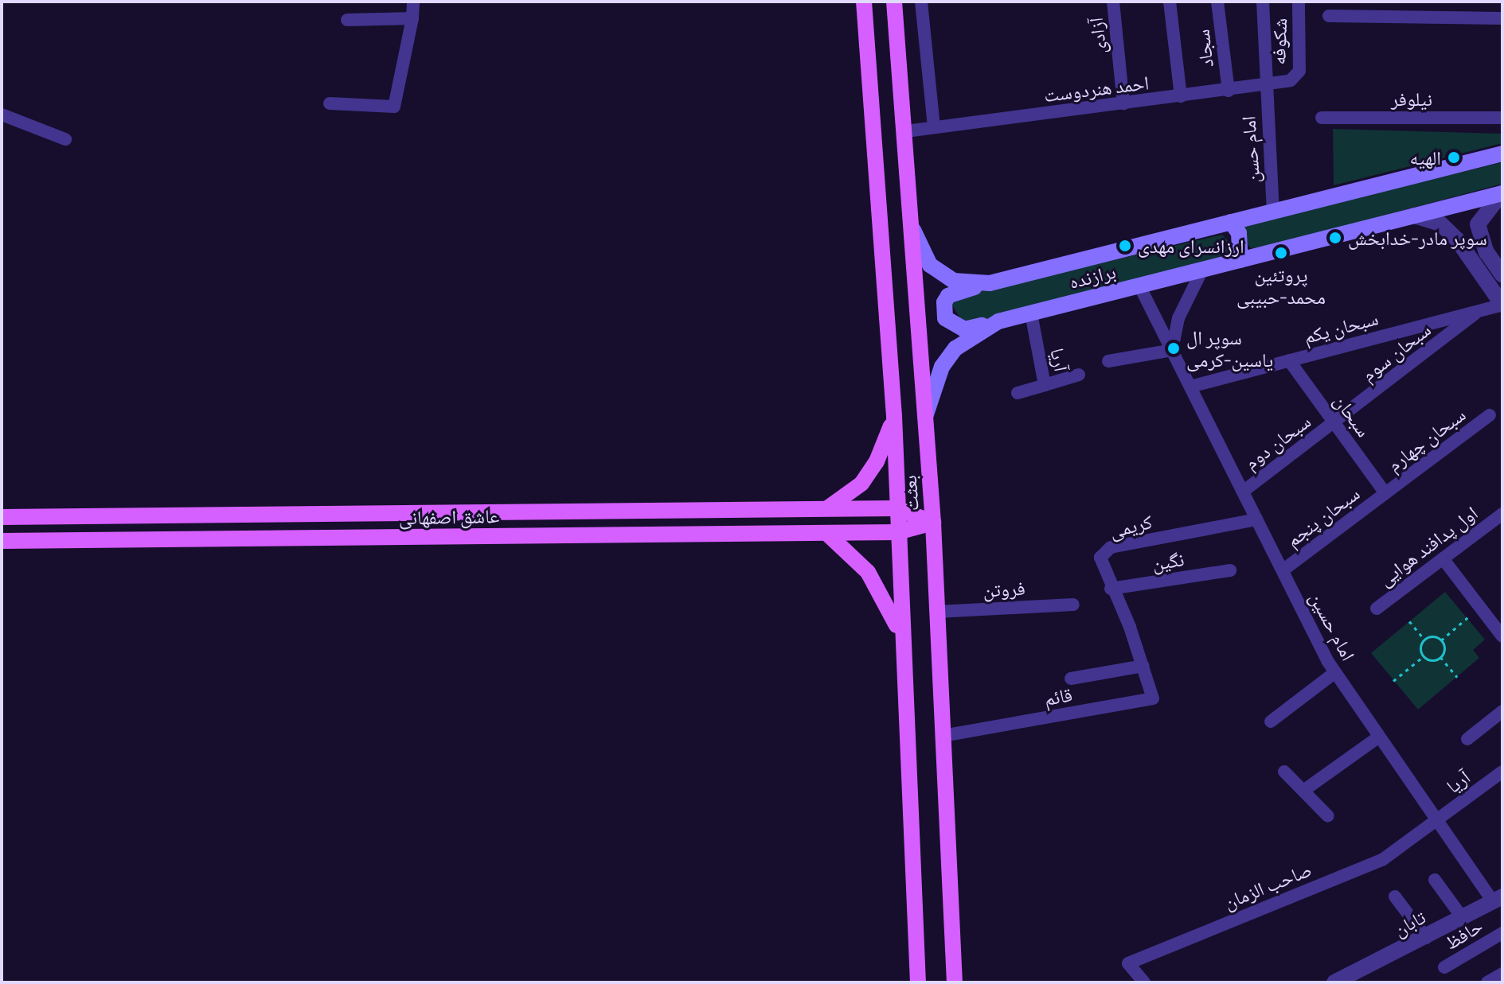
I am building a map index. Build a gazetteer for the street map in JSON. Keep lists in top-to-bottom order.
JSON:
{
  "streets": {
    "main road": ["برازنده", "بعثت", "عاشق اصفهانی"],
    "street": [
      "آزادی",
      "شکوفه",
      "سجاد",
      "احمد هنردوست",
      "نیلوفر",
      "امام حسن",
      "سبحان یکم",
      "سبحان سوم",
      "آریا",
      "سبحان",
      "سبحان چهارم",
      "سبحان دوم",
      "سبحان پنجم",
      "کریمی",
      "اول پدافند هوایی",
      "نگین",
      "فروتن",
      "امام حسین",
      "قائم",
      "صاحب الزمان",
      "تابان",
      "حافظ"
    ]
  },
  "crossings": [
    ["آزادی", "احمد هنردوست"],
    ["شکوفه", "احمد هنردوست"],
    ["سجاد", "احمد هنردوست"],
    ["احمد هنردوست", "امام حسن"],
    ["احمد هنردوست", "بعثت"],
    ["امام حسن", "برازنده"],
    ["برازنده", "آریا"],
    ["برازنده", "بعثت"],
    ["برازنده", "امام حسین"],
    ["سبحان یکم", "سبحان سوم"],
    ["سبحان یکم", "سبحان"],
    ["سبحان یکم", "امام حسین"],
    ["سبحان سوم", "سبحان"],
    ["سبحان سوم", "سبحان دوم"],
    ["آریا", "امام حسین"],
    ["آریا", "صاحب الزمان"],
    ["سبحان", "سبحان چهارم"],
    ["سبحان", "سبحان دوم"],
    ["سبحان", "سبحان پنجم"],
    ["سبحان چهارم", "سبحان پنجم"],
    ["سبحان دوم", "امام حسین"],
    ["بعثت", "عاشق اصفهانی"],
    ["بعثت", "فروتن"],
    ["بعثت", "قائم"],
    ["سبحان پنجم", "امام حسین"],
    ["کریمی", "نگین"],
    ["کریمی", "امام حسین"],
    ["کریمی", "قائم"],
    ["امام حسین", "صاحب الزمان"],
    ["امام حسین", "تابان"]
  ],
  "places": [
    "الهیه",
    "سوپر مادر-خدابخش",
    "ارزانسرای مهدی",
    "پروتئین محمد-حبیبی",
    "سوپر ال یاسین-کرمی"
  ]
}
